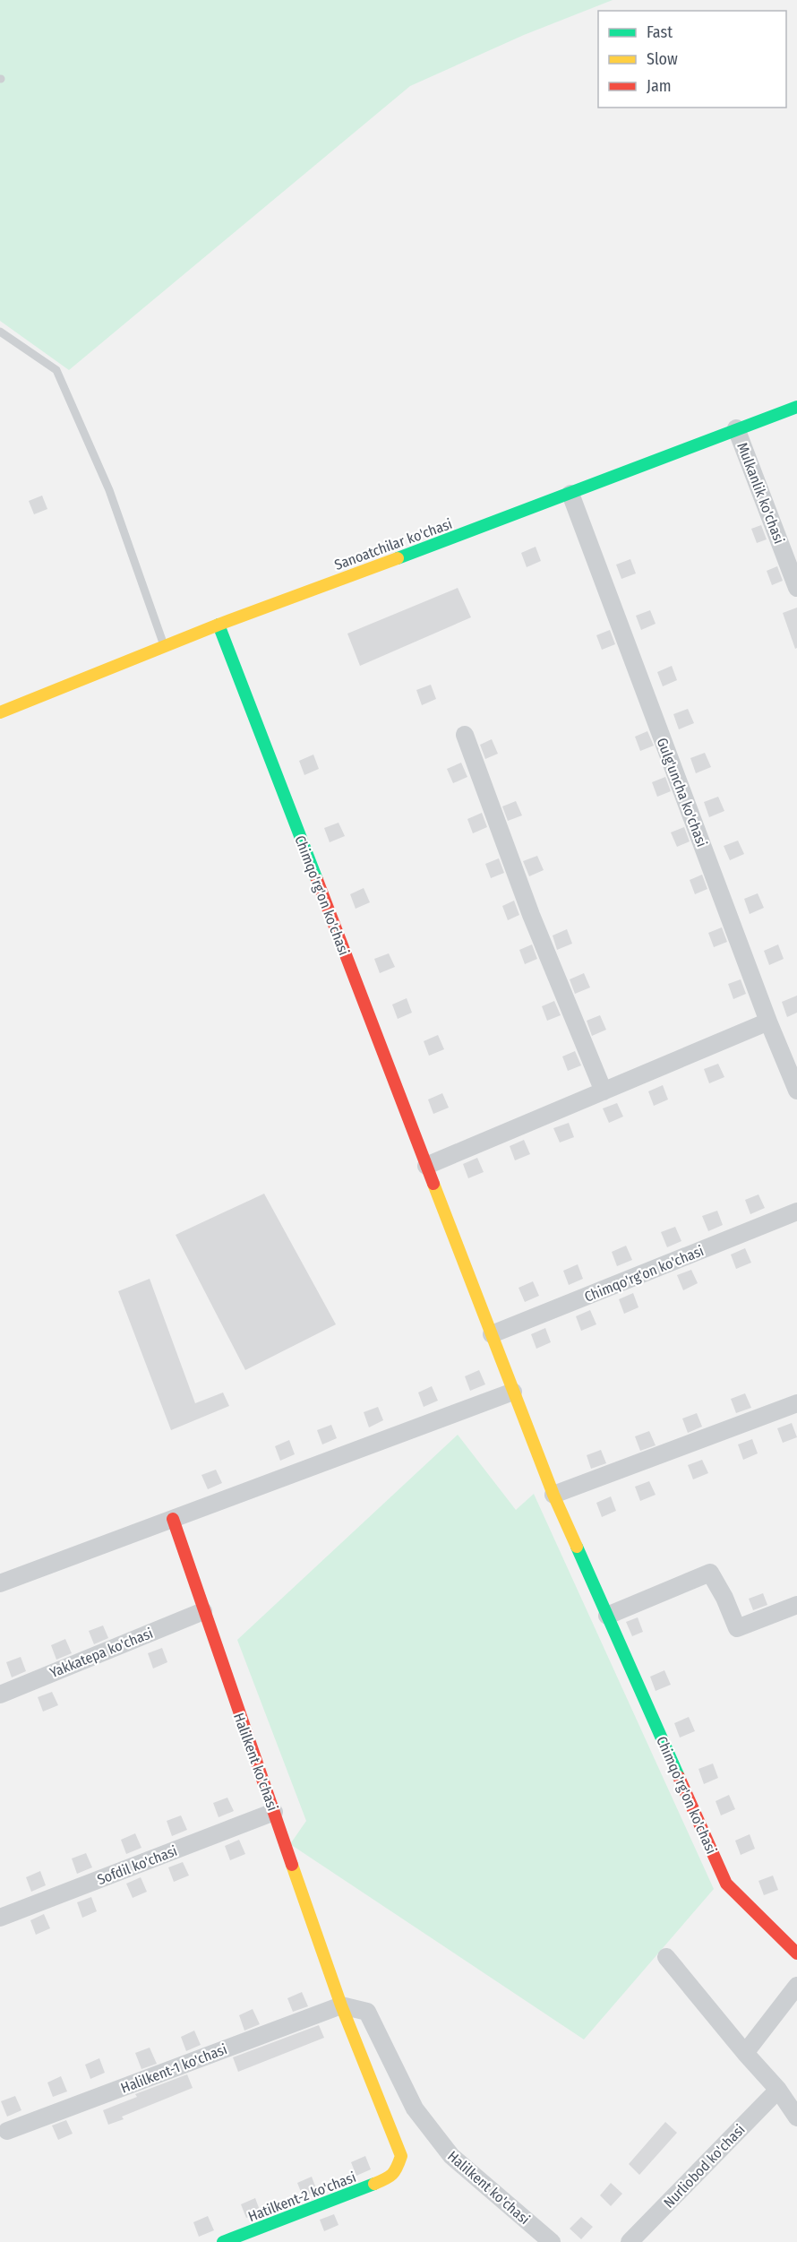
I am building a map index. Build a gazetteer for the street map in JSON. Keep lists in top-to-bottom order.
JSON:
{
  "streets": {
    "street": [
      "Mulkanlik ko'chasi",
      "Sanoatchilar ko'chasi",
      "Gulg'uncha ko'chasi",
      "Chimqo'rg'on ko'chasi",
      "Yakkatepa ko'chasi",
      "Halilkent ko'chasi",
      "Sofdil ko'chasi",
      "Halilkent-1 ko'chasi",
      "Nurliobod ko'chasi",
      "Hatilkent-2 ko'chasi"
    ]
  },
  "crossings": [
    ["Mulkanlik ko'chasi", "Sanoatchilar ko'chasi"],
    ["Sanoatchilar ko'chasi", "Gulg'uncha ko'chasi"],
    ["Sanoatchilar ko'chasi", "Chimqo'rg'on ko'chasi"],
    ["Yakkatepa ko'chasi", "Halilkent ko'chasi"],
    ["Halilkent ko'chasi", "Sofdil ko'chasi"],
    ["Halilkent ko'chasi", "Halilkent-1 ko'chasi"],
    ["Halilkent ko'chasi", "Hatilkent-2 ko'chasi"]
  ],
  "legend": ["Fast", "Slow", "Jam"]
}
